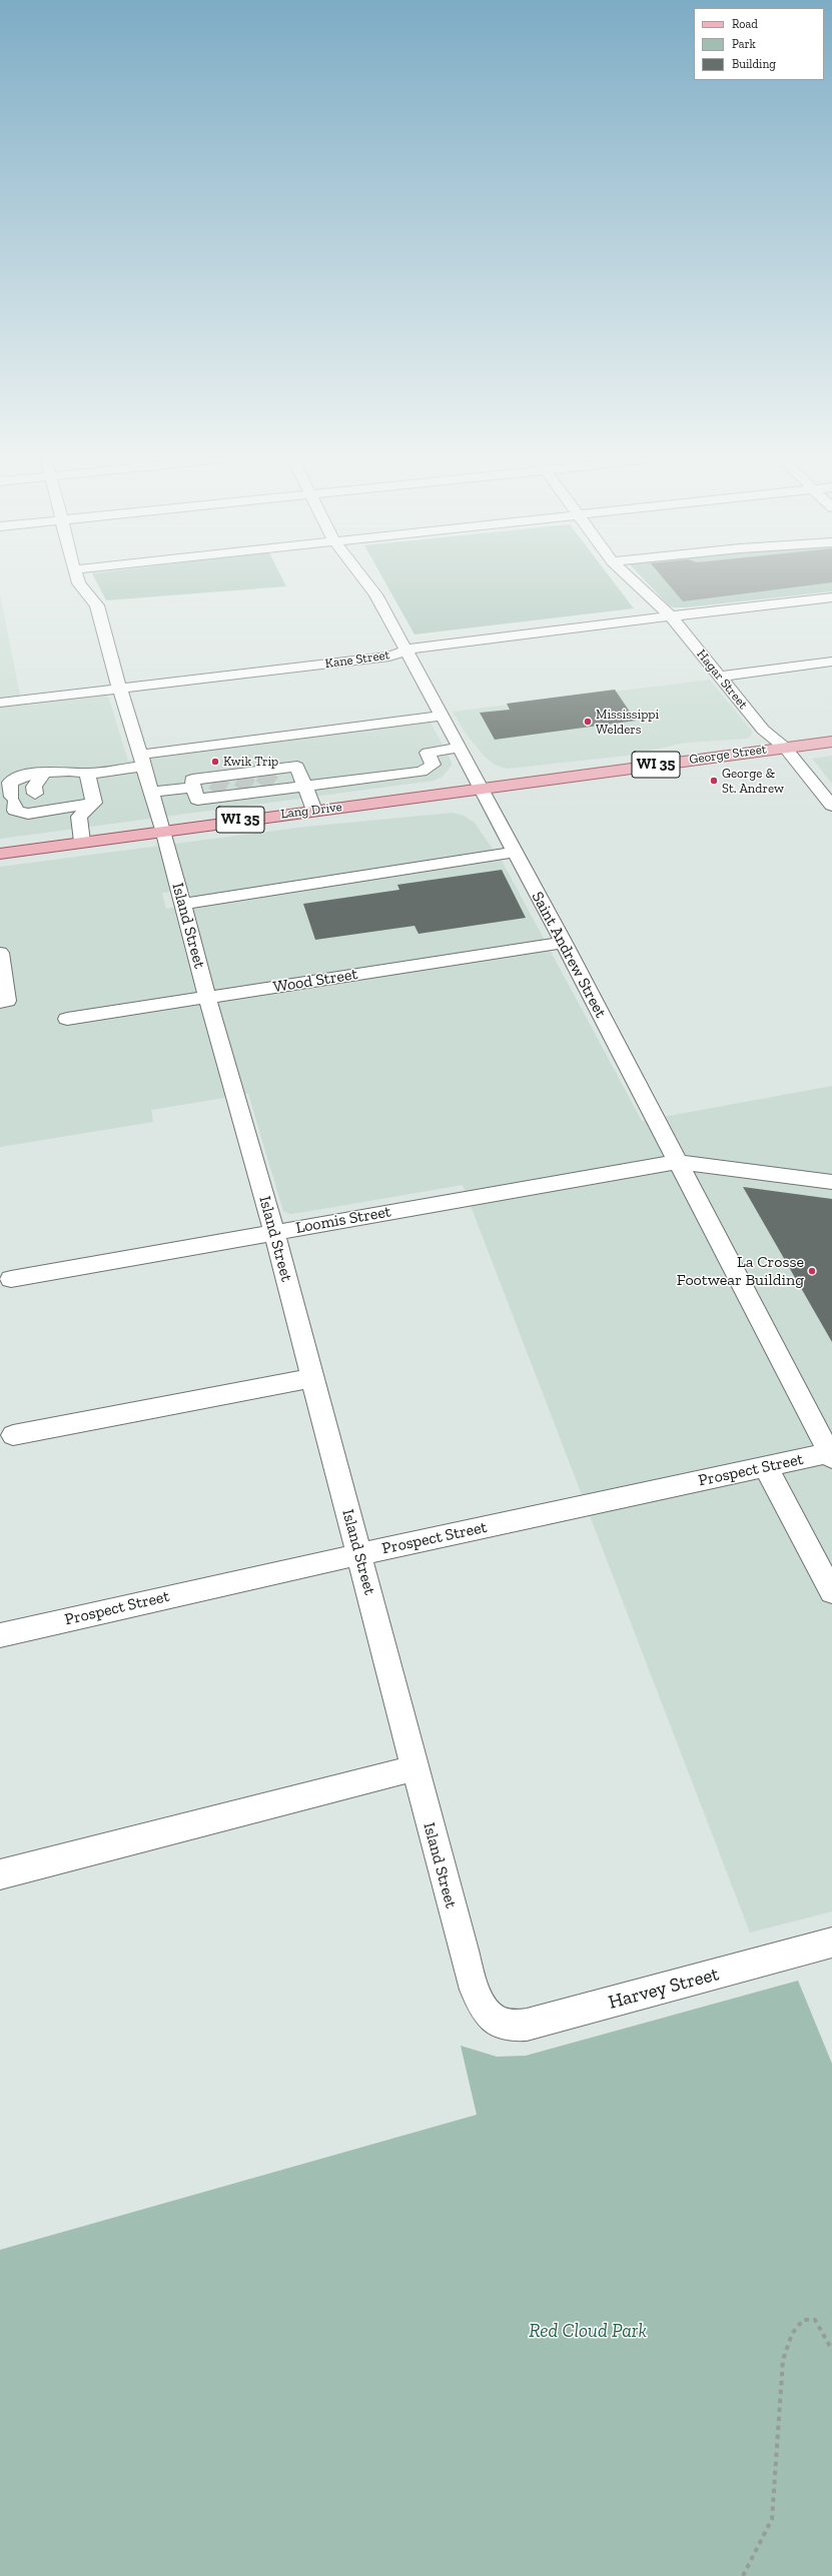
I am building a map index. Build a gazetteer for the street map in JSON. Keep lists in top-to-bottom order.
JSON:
{
  "streets": {
    "main road": ["George Street", "WI 35", "Lang Drive"],
    "street": [
      "Kane Street",
      "Hagar Street",
      "Island Street",
      "Saint Andrew Street",
      "Wood Street",
      "Loomis Street",
      "Prospect Street",
      "Harvey Street"
    ]
  },
  "crossings": [
    ["Kane Street", "Hagar Street"],
    ["Kane Street", "Island Street"],
    ["Kane Street", "Saint Andrew Street"],
    ["Hagar Street", "George Street"],
    ["George Street", "Lang Drive"],
    ["George Street", "Saint Andrew Street"],
    ["Lang Drive", "Island Street"],
    ["Lang Drive", "Saint Andrew Street"],
    ["Island Street", "Wood Street"],
    ["Island Street", "Loomis Street"],
    ["Island Street", "Prospect Street"],
    ["Island Street", "Harvey Street"],
    ["Saint Andrew Street", "Wood Street"],
    ["Saint Andrew Street", "Loomis Street"],
    ["Saint Andrew Street", "Prospect Street"]
  ],
  "parks": ["Red Cloud Park"],
  "places": [
    "Mississippi Welders",
    "Kwik Trip",
    "George & St. Andrew",
    "La Crosse Footwear Building"
  ],
  "legend": ["Road", "Park", "Building"]
}
